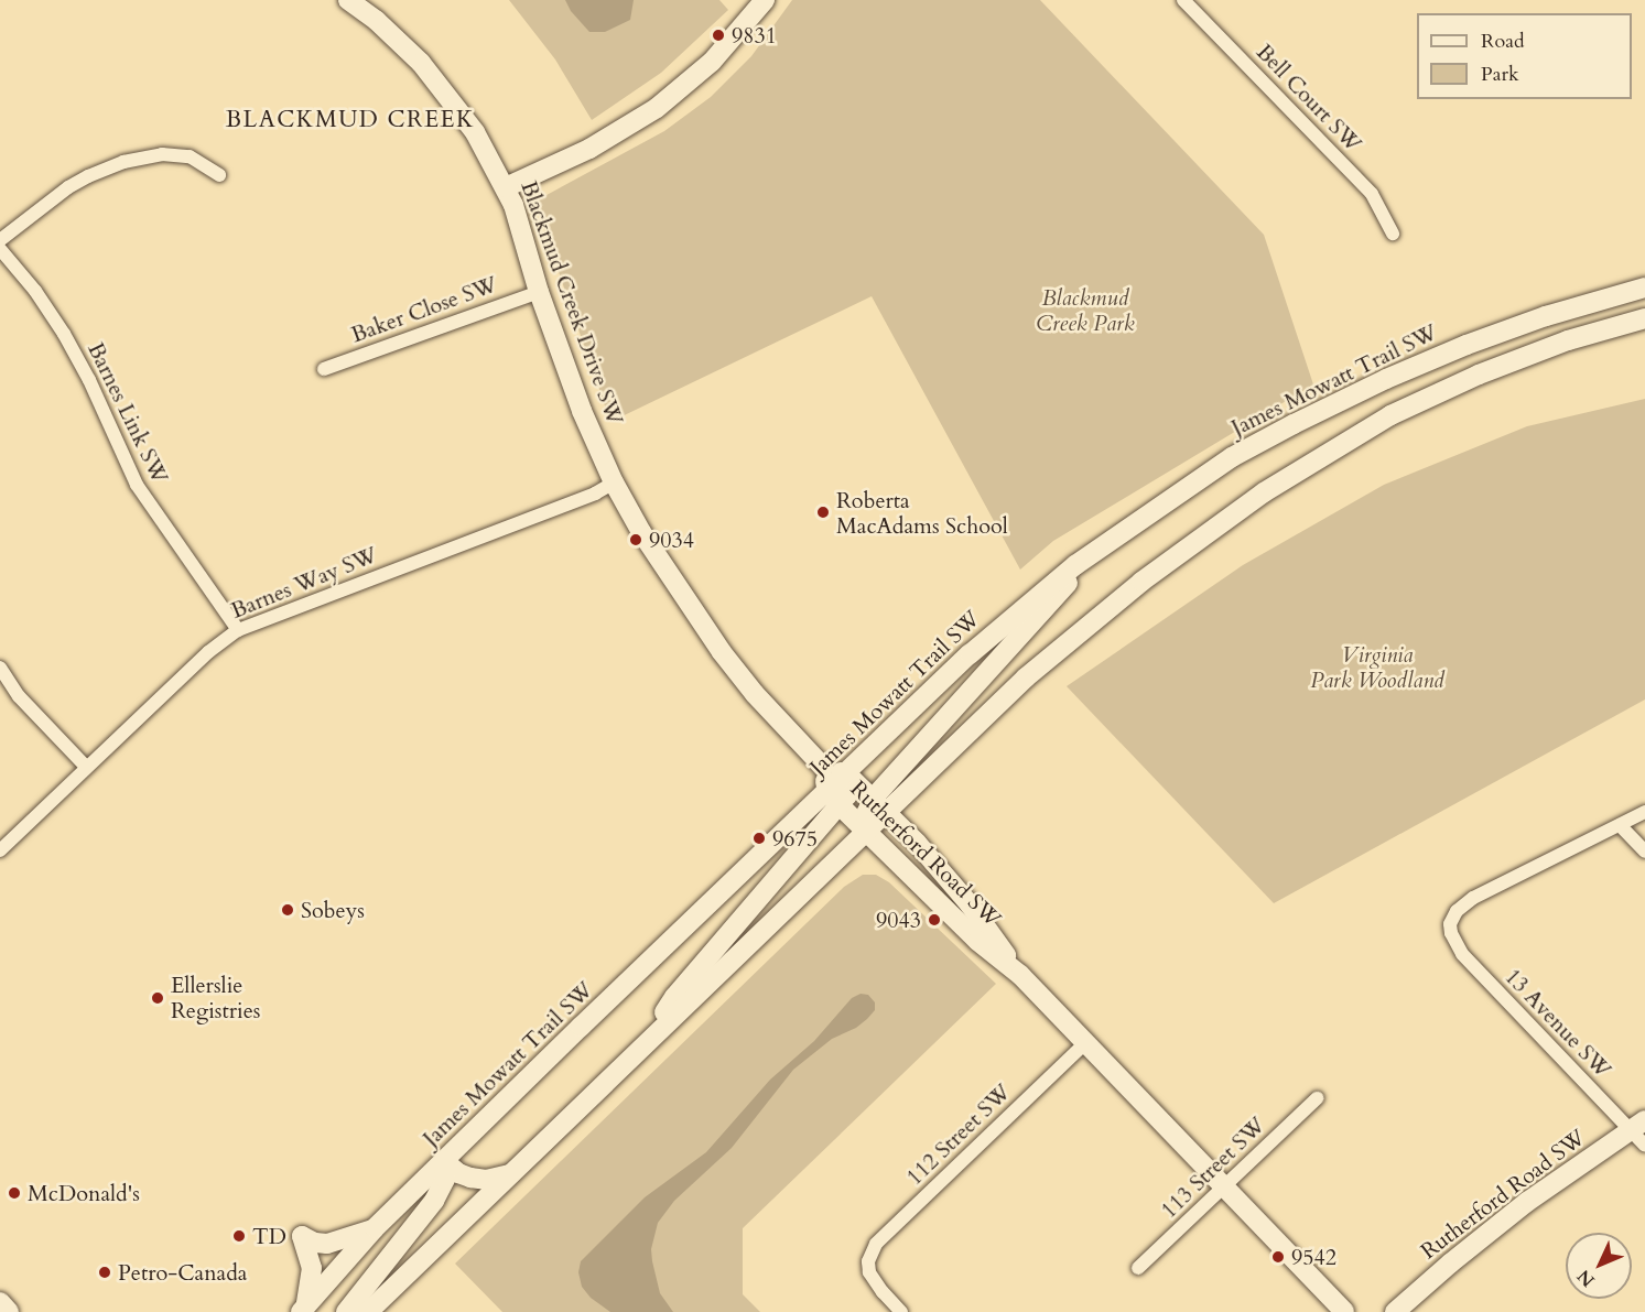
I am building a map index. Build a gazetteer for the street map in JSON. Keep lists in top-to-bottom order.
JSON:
{
  "streets": {
    "main road": ["Blackmud Creek Drive SW", "James Mowatt Trail SW", "Rutherford Road SW"],
    "street": [
      "Bell Court SW",
      "Baker Close SW",
      "Barnes Link SW",
      "Barnes Way SW",
      "13 Avenue SW",
      "112 Street SW",
      "113 Street SW"
    ]
  },
  "crossings": [
    ["Blackmud Creek Drive SW", "Baker Close SW"],
    ["Blackmud Creek Drive SW", "Barnes Way SW"],
    ["Blackmud Creek Drive SW", "Rutherford Road SW"],
    ["James Mowatt Trail SW", "Rutherford Road SW"],
    ["Barnes Link SW", "Barnes Way SW"],
    ["Rutherford Road SW", "13 Avenue SW"],
    ["Rutherford Road SW", "112 Street SW"],
    ["Rutherford Road SW", "113 Street SW"]
  ],
  "districts": ["BLACKMUD CREEK"],
  "parks": ["Blackmud Creek Park", "Virginia Park Woodland"],
  "places": [
    "9831",
    "Roberta MacAdams School",
    "9034",
    "9675",
    "Sobeys",
    "9043",
    "Ellerslie Registries",
    "McDonald's",
    "TD",
    "9542",
    "Petro-Canada"
  ],
  "legend": ["Road", "Park"],
  "north": "bottom left"
}
